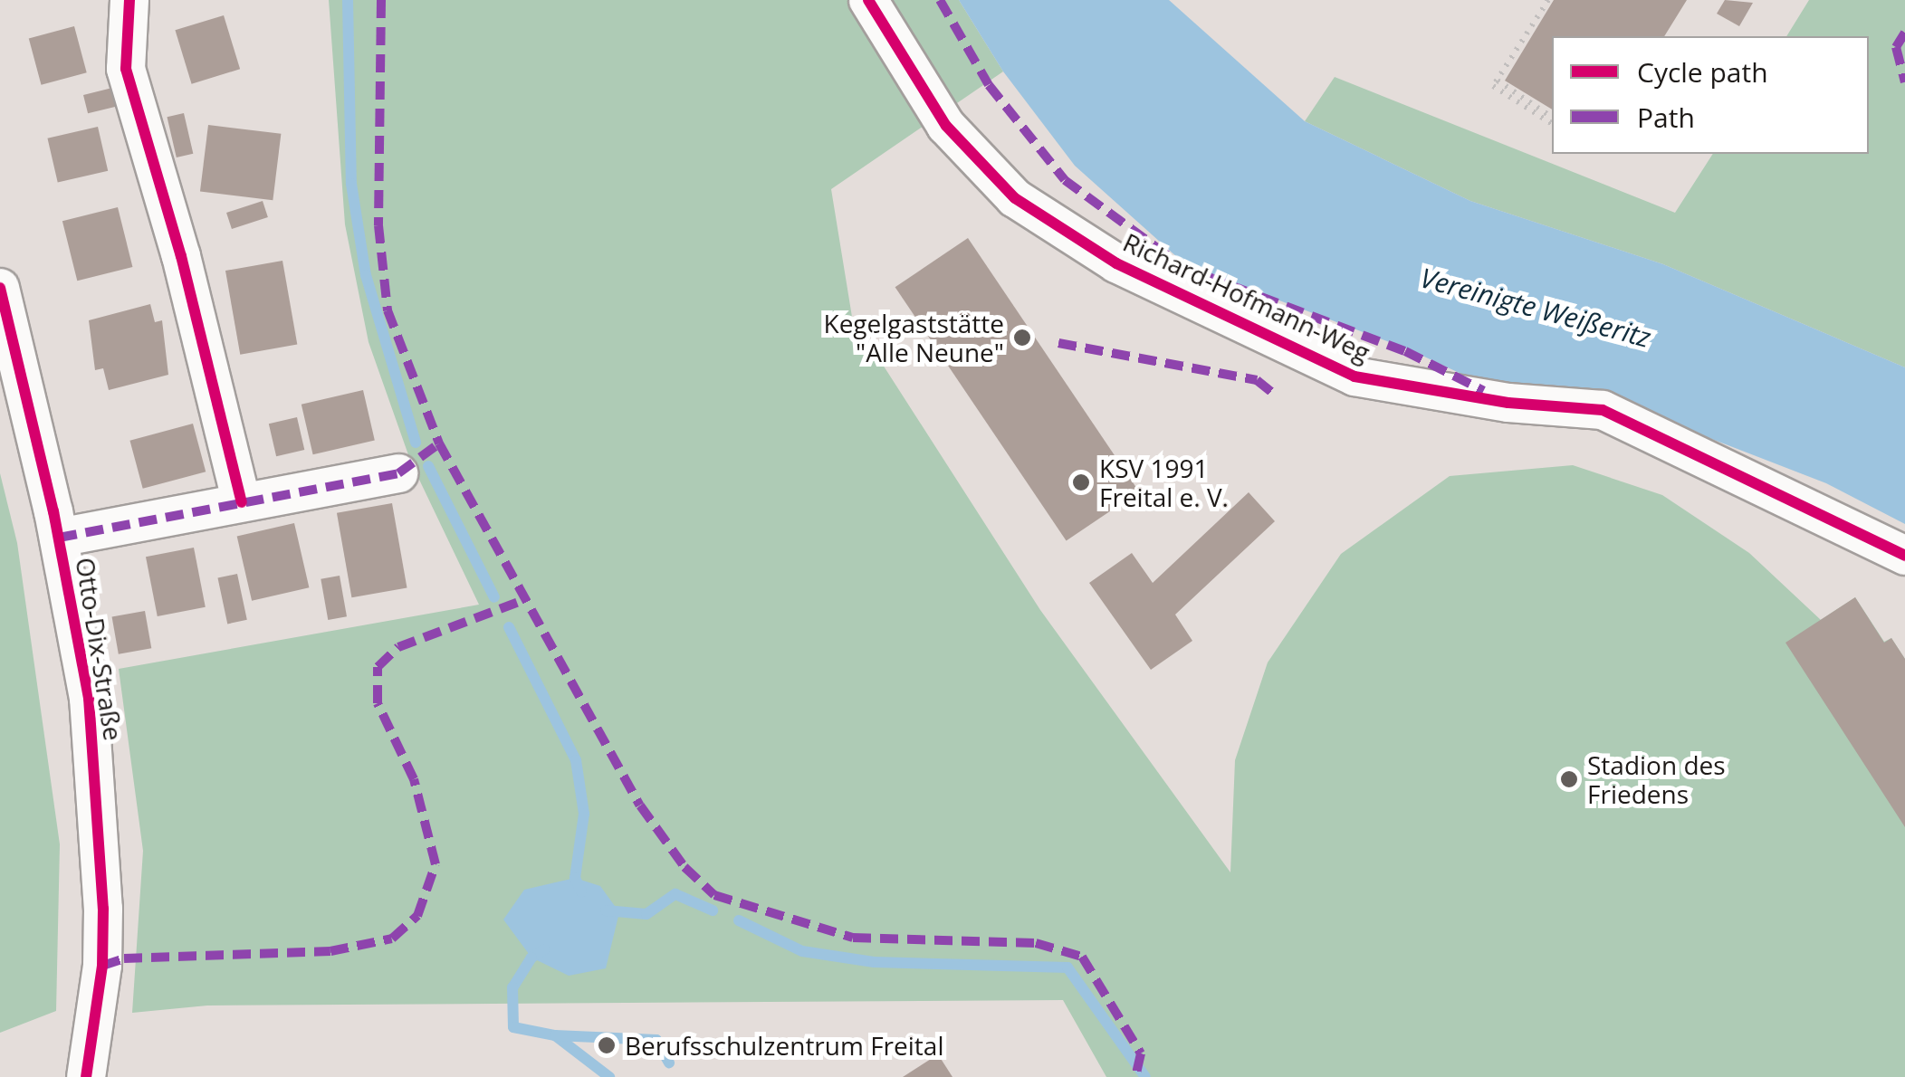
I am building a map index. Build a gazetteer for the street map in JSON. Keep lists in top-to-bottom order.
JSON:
{
  "streets": {
    "street": ["Richard-Hofmann-Weg", "Otto-Dix-Straße"]
  },
  "water": ["Vereinigte Weißeritz"],
  "places": [
    "Kegelgaststätte \"Alle Neune\"",
    "KSV 1991 Freital e. V.",
    "Stadion des Friedens",
    "Berufsschulzentrum Freital"
  ],
  "legend": ["Cycle path", "Path"]
}
